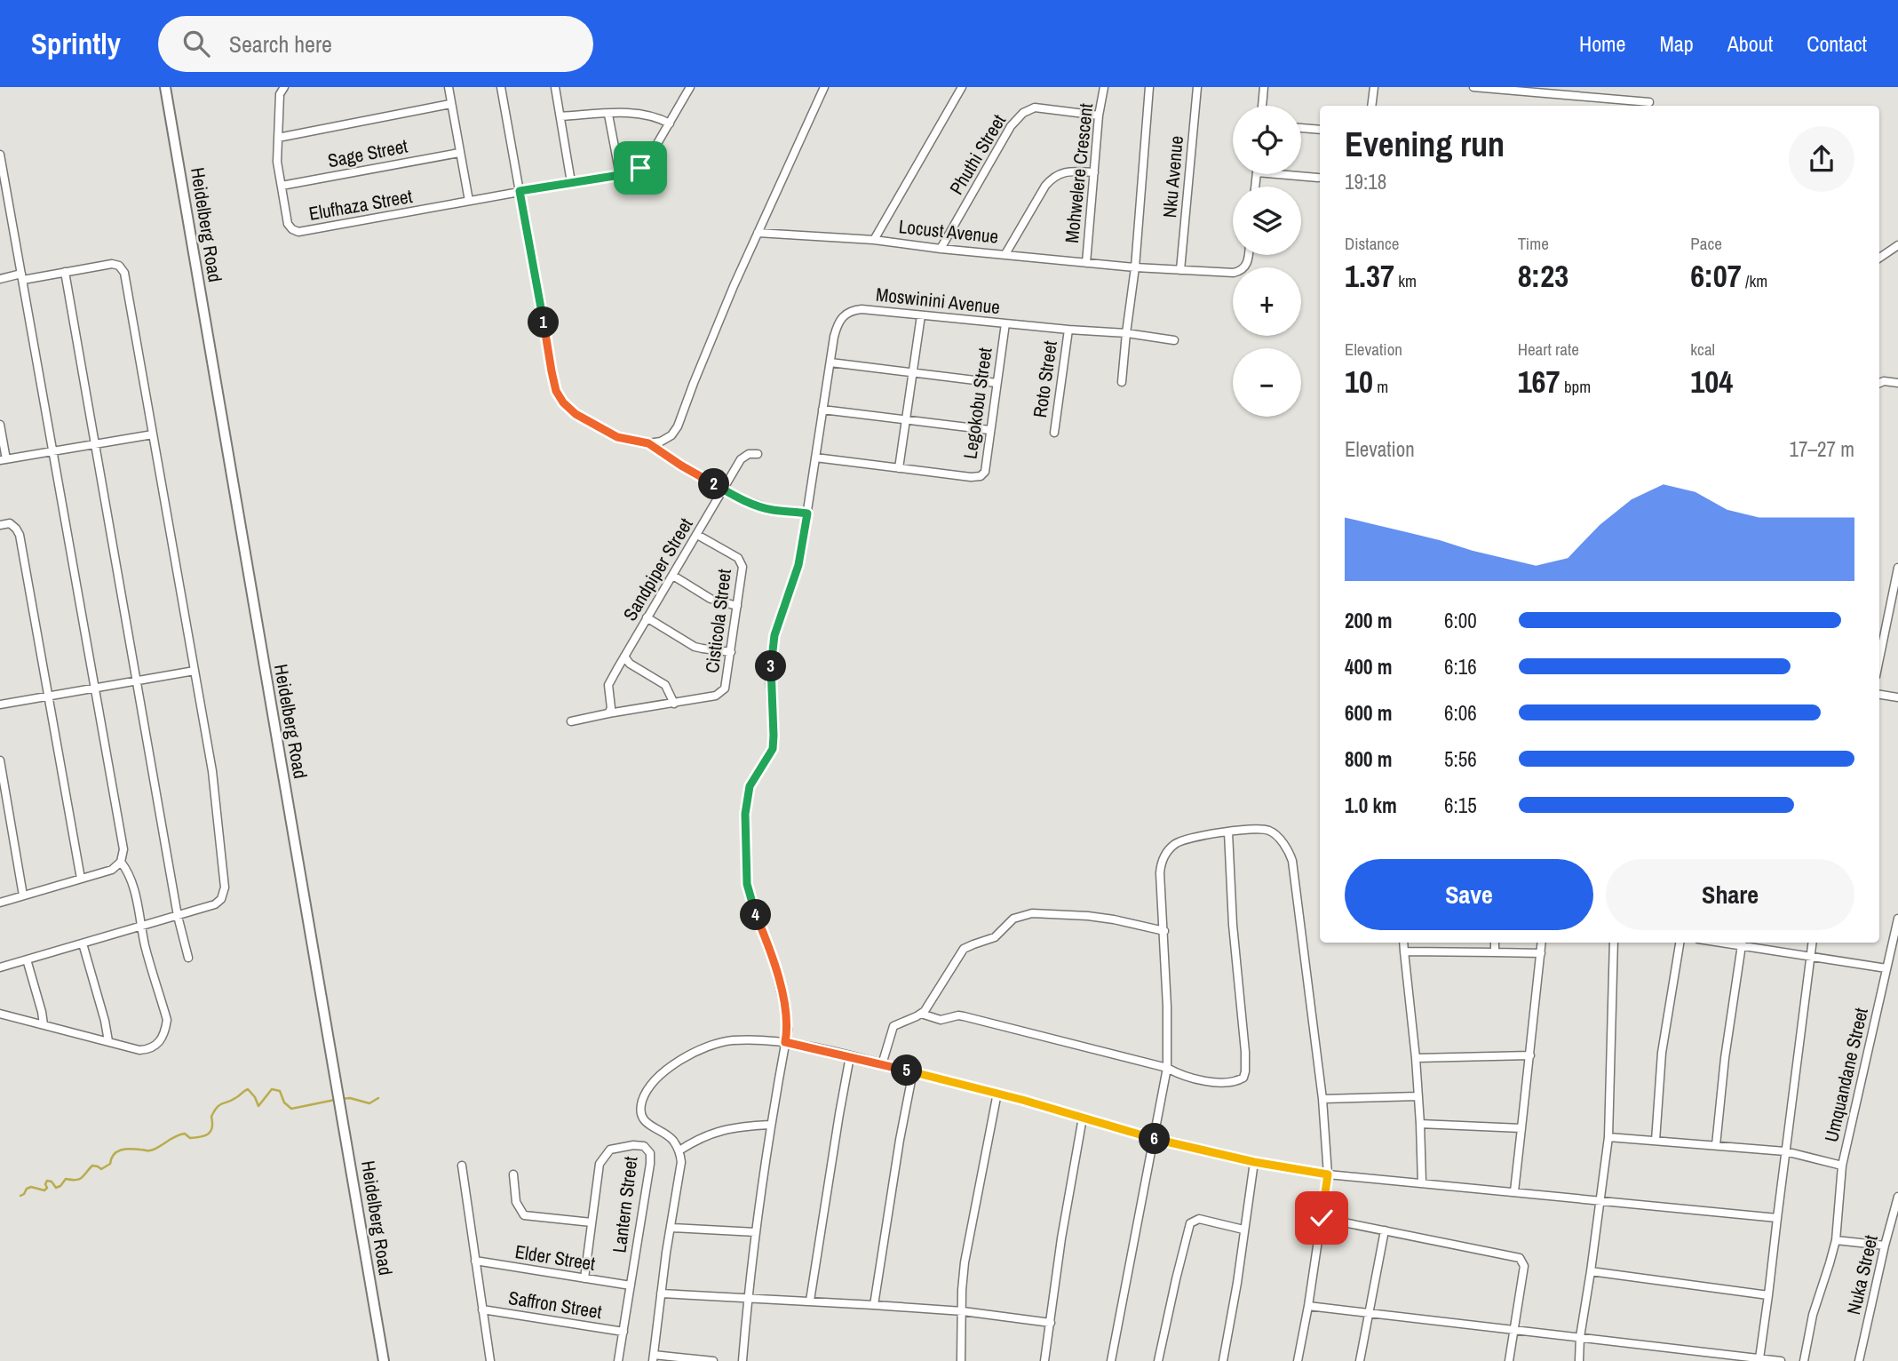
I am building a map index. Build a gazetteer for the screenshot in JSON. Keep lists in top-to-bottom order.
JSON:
{
  "streets": {
    "main road": ["Heidelberg Road"],
    "street": [
      "Sage Street",
      "Phuthi Street",
      "Mohwelere Crescent",
      "Nku Avenue",
      "Elufhaza Street",
      "Locust Avenue",
      "Moswinini Avenue",
      "Roto Street",
      "Legokobu Street",
      "Sandpiper Street",
      "Cisticola Street",
      "Umquandane Street",
      "Lantern Street",
      "Elder Street",
      "Nuka Street",
      "Saffron Street"
    ]
  },
  "crossings": [
    ["Sage Street", "Elufhaza Street"],
    ["Phuthi Street", "Mohwelere Crescent"],
    ["Phuthi Street", "Locust Avenue"],
    ["Mohwelere Crescent", "Locust Avenue"],
    ["Nku Avenue", "Locust Avenue"],
    ["Moswinini Avenue", "Roto Street"],
    ["Moswinini Avenue", "Legokobu Street"],
    ["Sandpiper Street", "Cisticola Street"],
    ["Lantern Street", "Elder Street"],
    ["Lantern Street", "Saffron Street"]
  ],
  "page": {
    "header": "Sprintly",
    "search": "Search here",
    "nav": [
      "Home",
      "Map",
      "About",
      "Contact"
    ],
    "map_buttons": ["+", "−"],
    "heading": ["Evening run", "19:18"],
    "stats": [
      ["Distance", "1.37 km"],
      ["Time", "8:23"],
      ["Pace", "6:07 /km"],
      ["Elevation", "10 m"],
      ["Heart rate", "167 bpm"],
      ["kcal", "104"]
    ],
    "pins": [
      "1",
      "2",
      "3",
      "4",
      "5",
      "6"
    ],
    "chart": ["Elevation", "17–27 m"],
    "list": [
      {
        "name": "200 m",
        "note": "6:00"
      },
      {
        "name": "400 m",
        "note": "6:16"
      },
      {
        "name": "600 m",
        "note": "6:06"
      },
      {
        "name": "800 m",
        "note": "5:56"
      },
      {
        "name": "1.0 km",
        "note": "6:15"
      }
    ],
    "buttons": ["Save", "Share"]
  }
}
